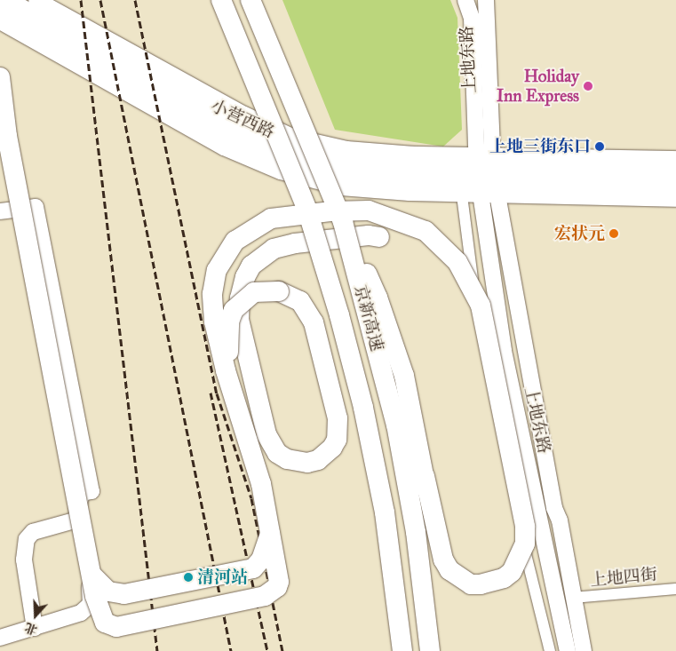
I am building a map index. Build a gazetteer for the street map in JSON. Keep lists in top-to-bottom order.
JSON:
{
  "streets": {
    "highway": ["京新高速"],
    "street": ["上地东路", "小营西路", "上地四街"]
  },
  "crossings": [
    ["上地东路", "小营西路"],
    ["上地东路", "上地四街"]
  ],
  "places": [
    "Holiday Inn Express",
    "上地三街东口",
    "宏状元",
    "清河站"
  ],
  "north": "bottom"
}
